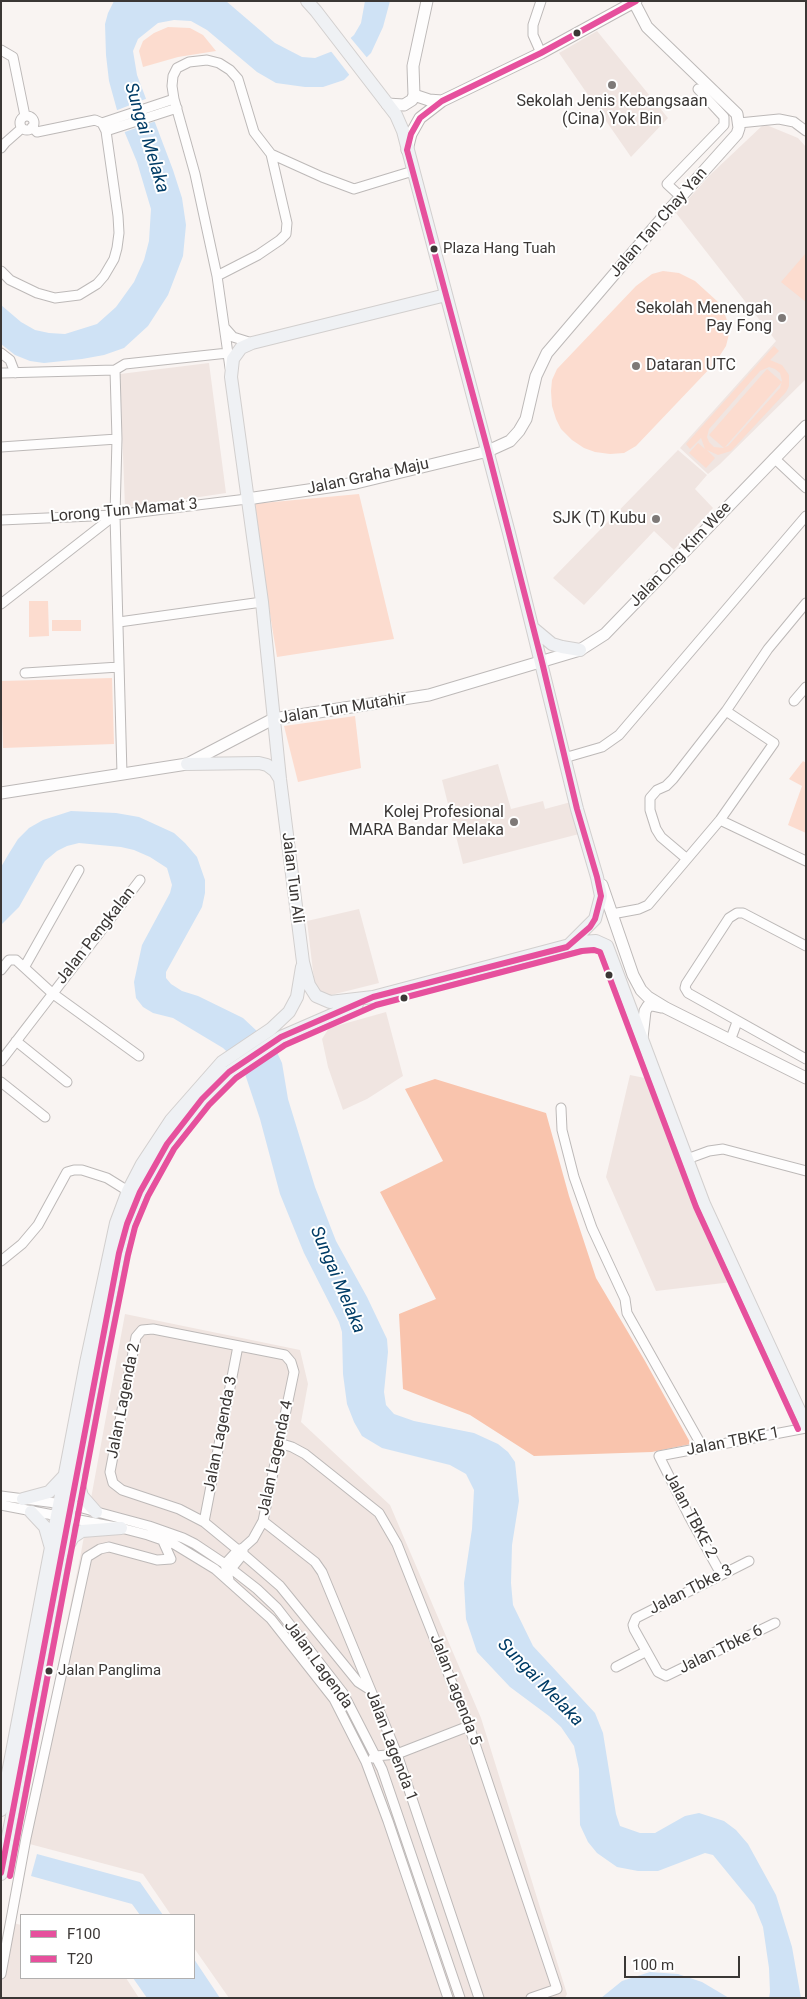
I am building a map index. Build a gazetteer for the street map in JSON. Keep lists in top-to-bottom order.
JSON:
{
  "streets": {
    "main road": ["Jalan Tun Ali"],
    "street": [
      "Jalan Tan Chay Yan",
      "Jalan Graha Maju",
      "Lorong Tun Mamat 3",
      "Jalan Ong Kim Wee",
      "Jalan Tun Mutahir",
      "Jalan Pengkalan",
      "Jalan Lagenda 2",
      "Jalan Lagenda 3",
      "Jalan TBKE 1",
      "Jalan Lagenda 4",
      "Jalan TBKE 2",
      "Jalan Tbke 3",
      "Jalan Tbke 6",
      "Jalan Lagenda",
      "Jalan Lagenda 5",
      "Jalan Lagenda 1"
    ]
  },
  "crossings": [
    ["Jalan Tan Chay Yan", "Jalan Graha Maju"],
    ["Jalan Graha Maju", "Lorong Tun Mamat 3"],
    ["Jalan Graha Maju", "Jalan Tun Ali"],
    ["Lorong Tun Mamat 3", "Jalan Tun Ali"],
    ["Jalan Ong Kim Wee", "Jalan Tun Mutahir"],
    ["Jalan Tun Mutahir", "Jalan Tun Ali"],
    ["Jalan Tun Ali", "Jalan TBKE 1"],
    ["Jalan Lagenda 2", "Jalan Lagenda 3"],
    ["Jalan Lagenda 2", "Jalan Lagenda 4"],
    ["Jalan Lagenda 2", "Jalan Lagenda 1"],
    ["Jalan Lagenda 3", "Jalan Lagenda 4"],
    ["Jalan TBKE 1", "Jalan TBKE 2"],
    ["Jalan Lagenda 4", "Jalan Lagenda"],
    ["Jalan Lagenda 4", "Jalan Lagenda 5"],
    ["Jalan Lagenda 4", "Jalan Lagenda 1"],
    ["Jalan TBKE 2", "Jalan Tbke 3"],
    ["Jalan Tbke 3", "Jalan Tbke 6"]
  ],
  "water": ["Sungai Melaka"],
  "places": [
    "Sekolah Jenis Kebangsaan (Cina) Yok Bin",
    "Plaza Hang Tuah",
    "Sekolah Menengah Pay Fong",
    "Dataran UTC",
    "SJK (T) Kubu",
    "Kolej Profesional MARA Bandar Melaka",
    "Jalan Panglima"
  ],
  "lines": ["transit line F100", "transit line T20"],
  "legend": ["F100", "T20"],
  "scale_bar": "100 m"
}
